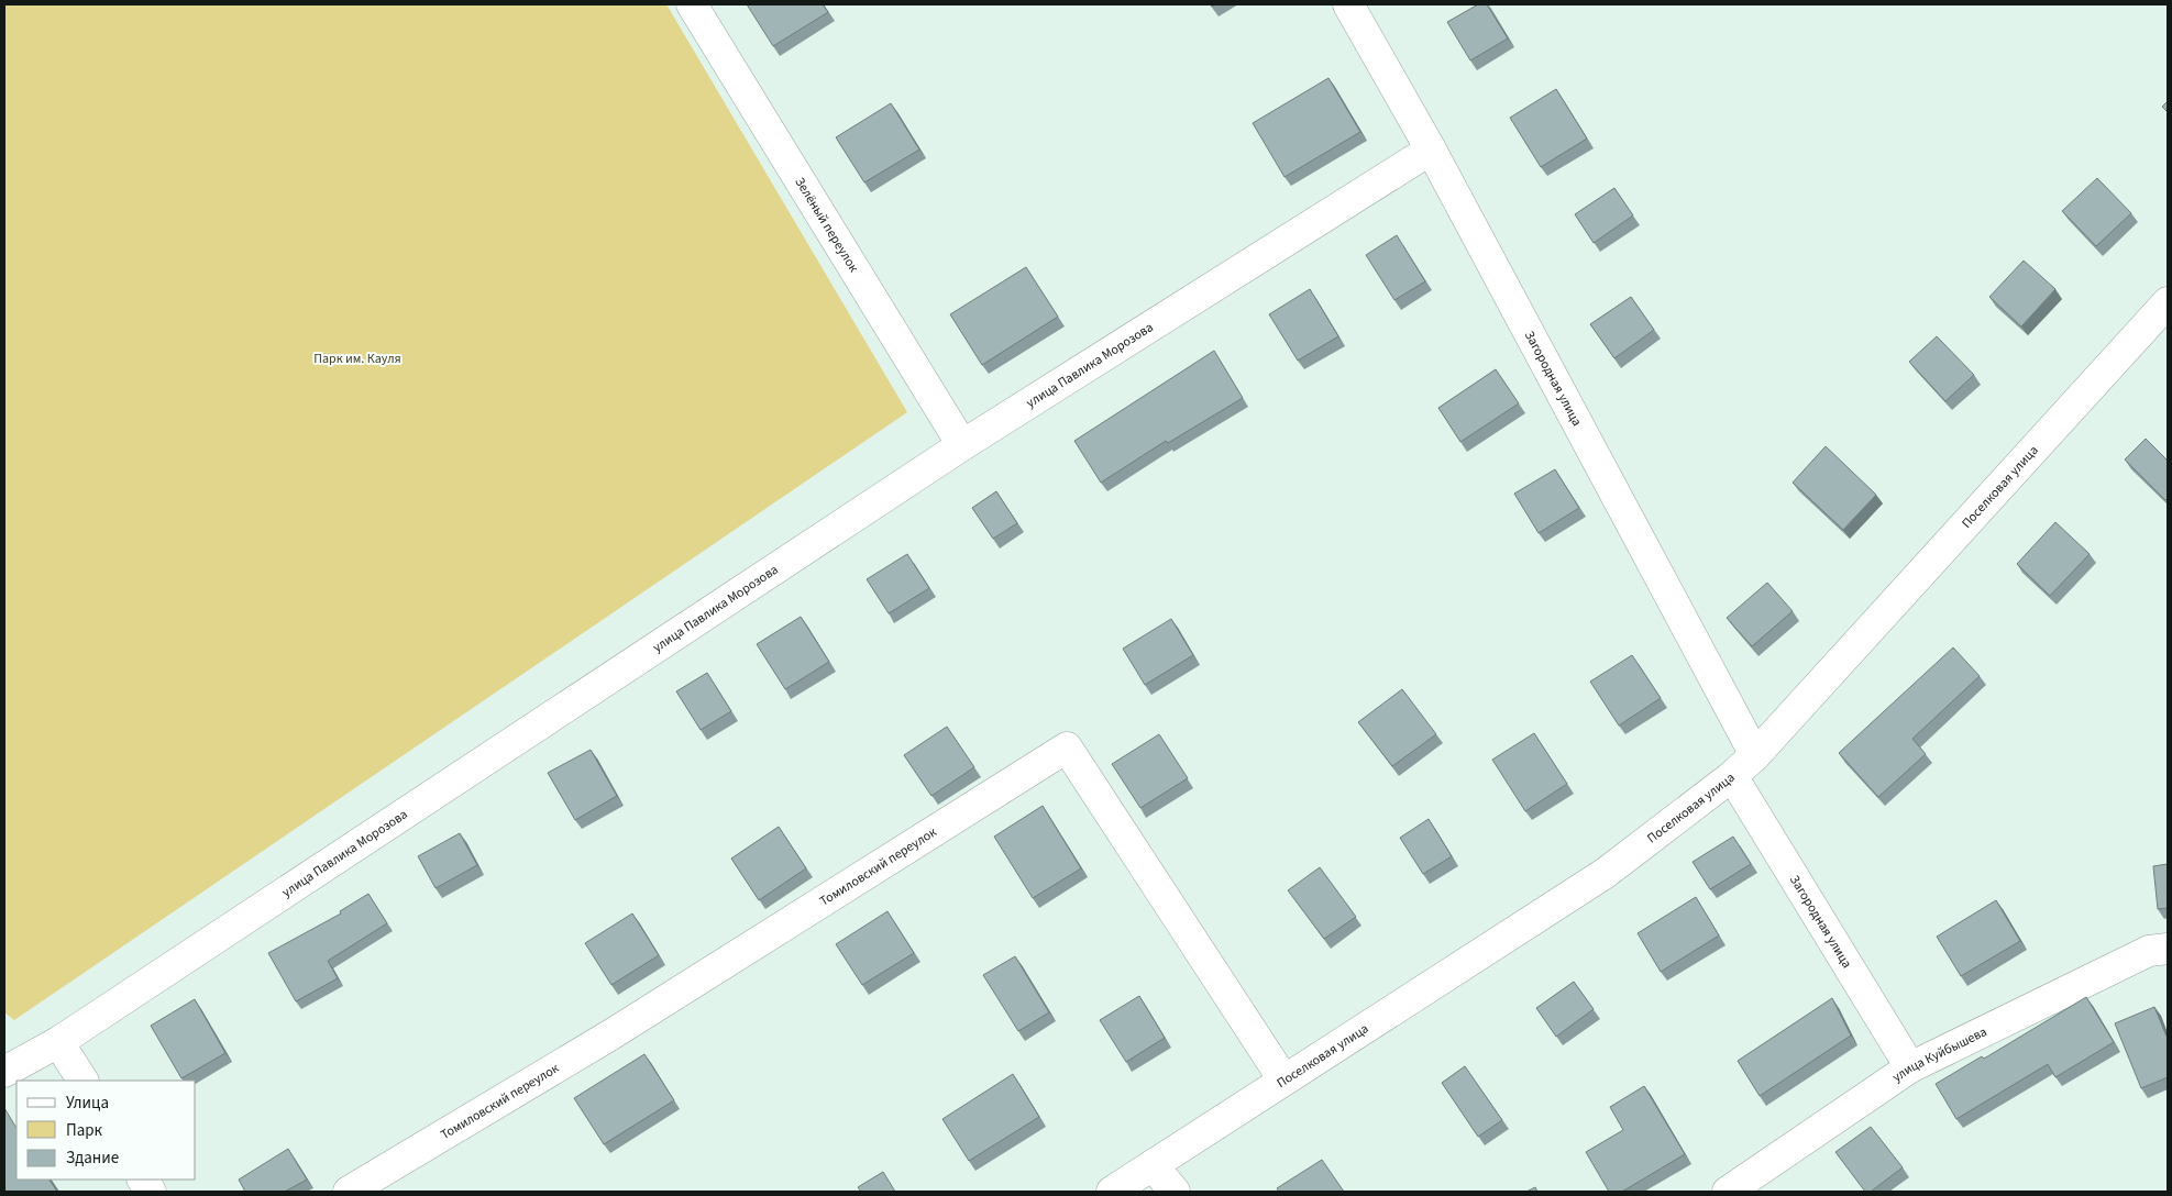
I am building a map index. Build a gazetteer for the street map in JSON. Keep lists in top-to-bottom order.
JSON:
{
  "streets": {
    "street": [
      "Зелёный переулок",
      "улица Павлика Морозова",
      "Загородная улица",
      "Поселковая улица",
      "Томиловский переулок",
      "улица Куйбышева"
    ]
  },
  "crossings": [
    ["Зелёный переулок", "улица Павлика Морозова"],
    ["улица Павлика Морозова", "Загородная улица"],
    ["Загородная улица", "Поселковая улица"],
    ["Загородная улица", "улица Куйбышева"],
    ["Поселковая улица", "Томиловский переулок"]
  ],
  "parks": ["Парк им. Кауля"],
  "legend": ["Улица", "Парк", "Здание"]
}
